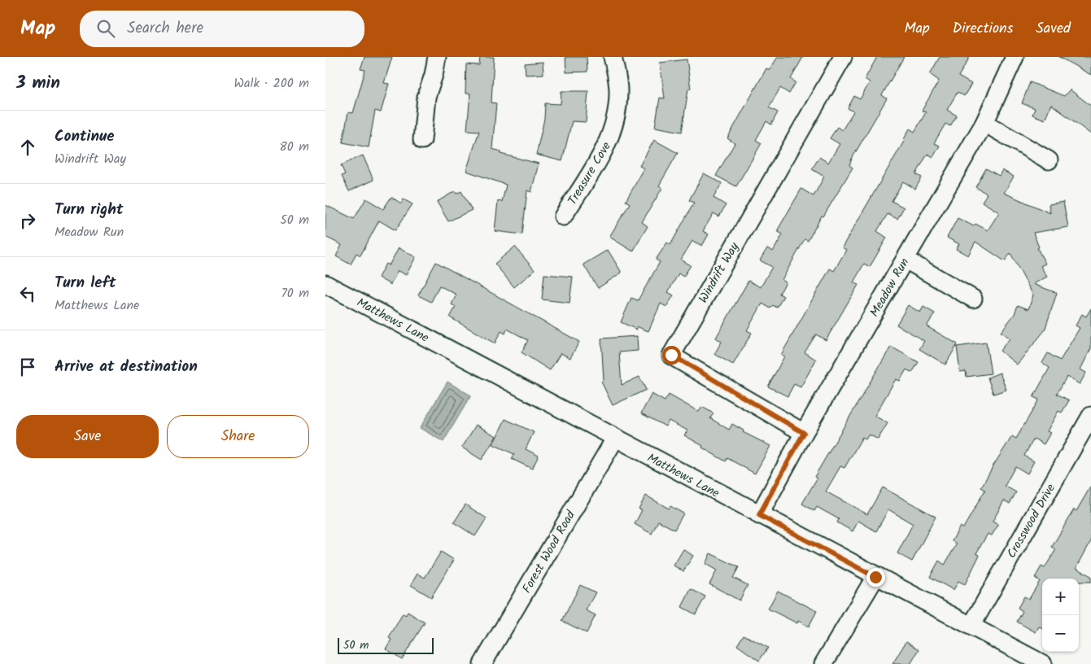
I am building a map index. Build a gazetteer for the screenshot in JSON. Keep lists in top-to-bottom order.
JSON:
{
  "streets": {
    "street": [
      "Treasure Cove",
      "Windrift Way",
      "Meadow Run",
      "Matthews Lane",
      "Crosswood Drive",
      "Forest Wood Road"
    ]
  },
  "crossings": [
    ["Windrift Way", "Meadow Run"],
    ["Meadow Run", "Matthews Lane"],
    ["Matthews Lane", "Crosswood Drive"],
    ["Matthews Lane", "Forest Wood Road"]
  ],
  "scale_bar": "50 m",
  "page": {
    "header": "Map",
    "search": "Search here",
    "nav": ["Map", "Directions", "Saved"],
    "heading": ["3 min", "Walk · 200 m"],
    "list": [
      ["Continue", "Windrift Way", "80 m"],
      ["Turn right", "Meadow Run", "50 m"],
      ["Turn left", "Matthews Lane", "70 m"],
      "Arrive at destination"
    ],
    "buttons": ["Save", "Share"],
    "map_buttons": ["+", "−"],
    "scale": "50 m"
  }
}
